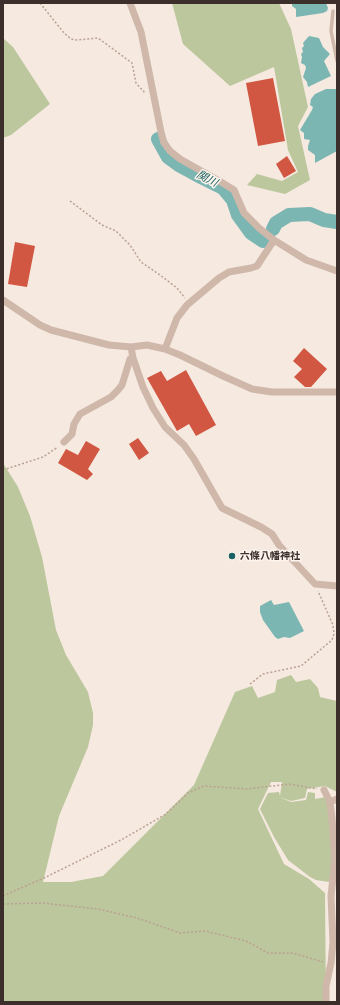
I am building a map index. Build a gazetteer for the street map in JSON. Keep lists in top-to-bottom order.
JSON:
{
  "water": ["関川"],
  "places": ["六條八幡神社"]
}
